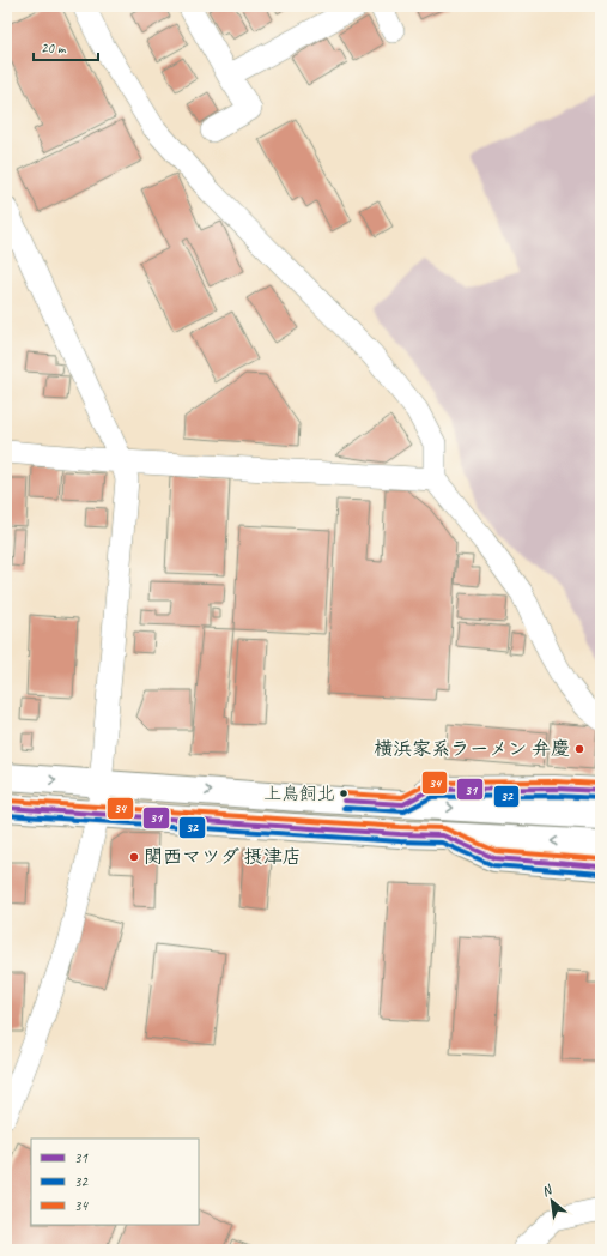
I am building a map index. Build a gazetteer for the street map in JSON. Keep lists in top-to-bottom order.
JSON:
{
  "places": ["横浜家系ラーメン 弁慶", "上鳥飼北", "関西マツダ 摂津店"],
  "lines": ["transit line 34", "transit line 31", "transit line 32"],
  "legend": ["31", "32", "34"],
  "scale_bar": "20 m",
  "north": "top left"
}
